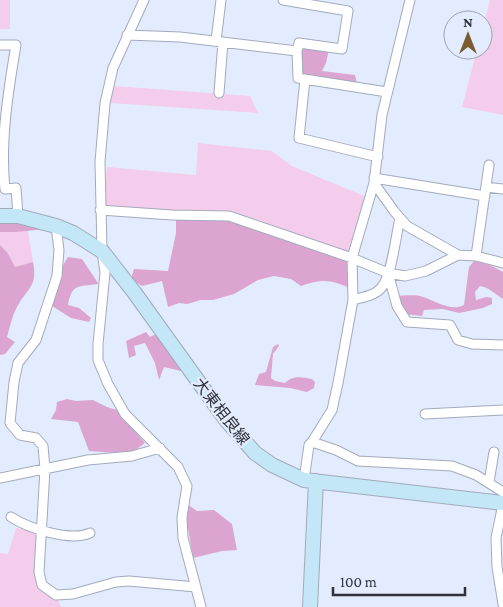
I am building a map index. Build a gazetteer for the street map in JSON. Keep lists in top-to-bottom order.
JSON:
{
  "streets": {
    "main road": ["大東相良線"]
  },
  "scale_bar": "100 m",
  "north": "top"
}
